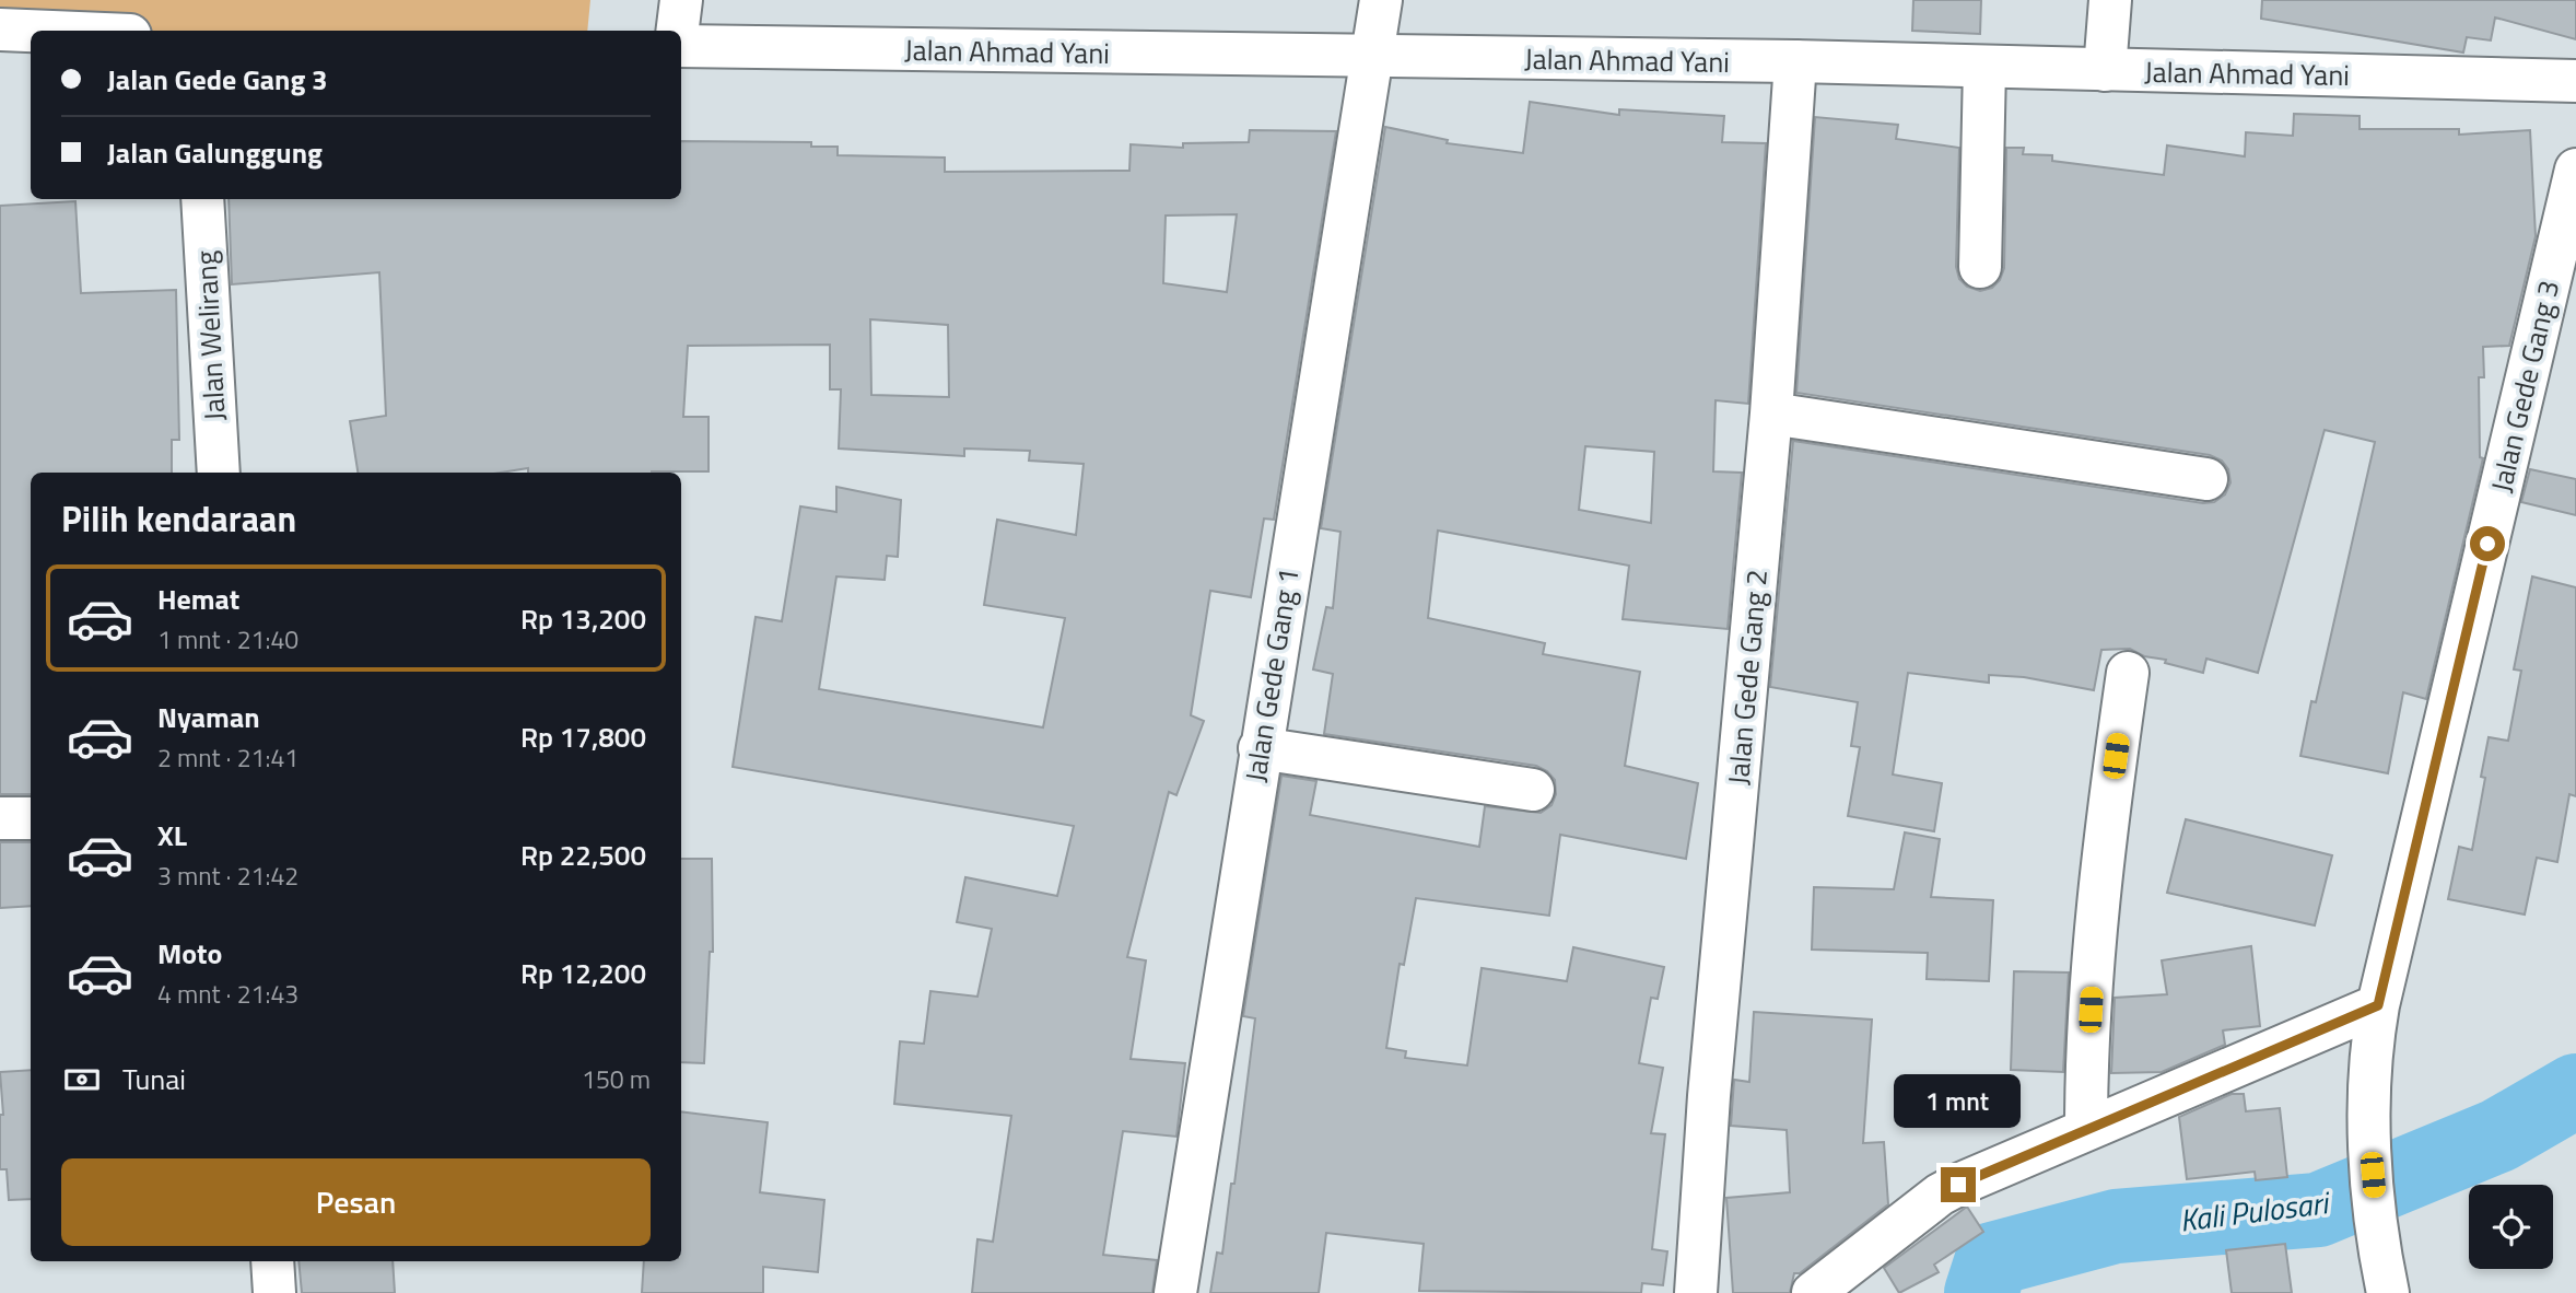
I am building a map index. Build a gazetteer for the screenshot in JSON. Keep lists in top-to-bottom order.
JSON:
{
  "streets": {
    "street": [
      "Jalan Ahmad Yani",
      "Jalan Welirang",
      "Jalan Gede Gang 3",
      "Jalan Gede Gang 1",
      "Jalan Gede Gang 2"
    ]
  },
  "crossings": [
    ["Jalan Ahmad Yani", "Jalan Gede Gang 1"],
    ["Jalan Ahmad Yani", "Jalan Gede Gang 2"]
  ],
  "water": ["Kali Pulosari"],
  "page": {
    "banner": ["Jalan Gede Gang 3", "Jalan Galunggung"],
    "heading": "Pilih kendaraan",
    "list": [
      {
        "name": "Hemat",
        "note": "1 mnt · 21:40",
        "value": "Rp 13,200"
      },
      {
        "name": "Nyaman",
        "note": "2 mnt · 21:41",
        "value": "Rp 17,800"
      },
      {
        "name": "XL",
        "note": "3 mnt · 21:42",
        "value": "Rp 22,500"
      },
      {
        "name": "Moto",
        "note": "4 mnt · 21:43",
        "value": "Rp 12,200"
      }
    ],
    "pay": ["Tunai", "150 m"],
    "bubble": "1 mnt",
    "buttons": "Pesan"
  }
}
